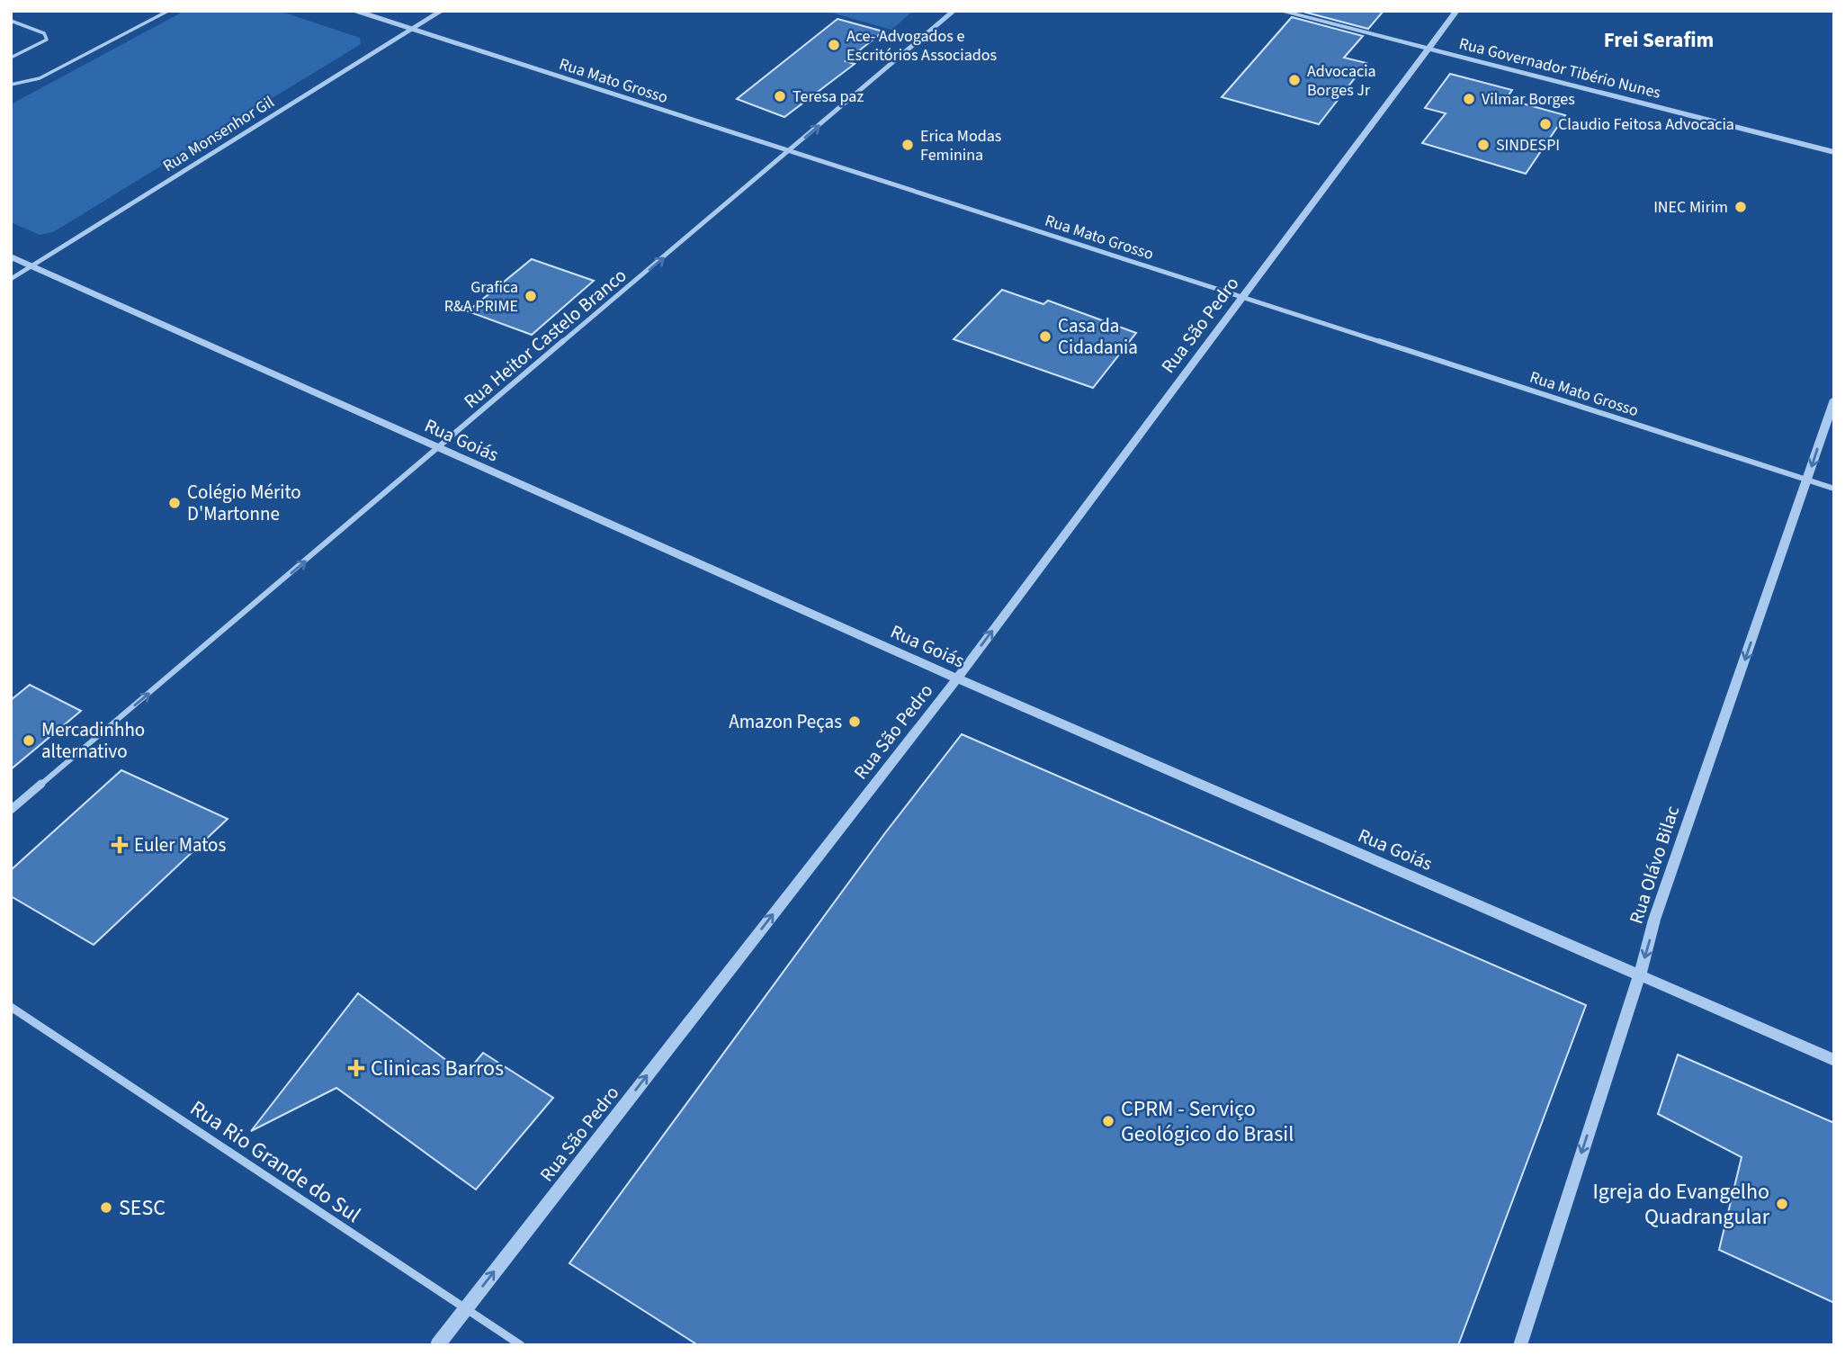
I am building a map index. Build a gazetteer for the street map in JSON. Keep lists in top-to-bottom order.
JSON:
{
  "streets": {
    "street": [
      "Rua Governador Tibério Nunes",
      "Rua Mato Grosso",
      "Rua Monsenhor Gil",
      "Rua São Pedro",
      "Rua Heitor Castelo Branco",
      "Rua Goiás",
      "Rua Olávo Bilac",
      "Rua Rio Grande do Sul"
    ]
  },
  "crossings": [
    ["Rua Governador Tibério Nunes", "Rua São Pedro"],
    ["Rua Mato Grosso", "Rua Monsenhor Gil"],
    ["Rua Mato Grosso", "Rua São Pedro"],
    ["Rua Mato Grosso", "Rua Heitor Castelo Branco"],
    ["Rua Mato Grosso", "Rua Olávo Bilac"],
    ["Rua Monsenhor Gil", "Rua Goiás"],
    ["Rua São Pedro", "Rua Goiás"],
    ["Rua São Pedro", "Rua Rio Grande do Sul"],
    ["Rua Heitor Castelo Branco", "Rua Goiás"],
    ["Rua Goiás", "Rua Olávo Bilac"]
  ],
  "one_way": ["Rua São Pedro", "Rua Heitor Castelo Branco", "Rua Olávo Bilac"],
  "districts": ["Frei Serafim"],
  "places": {
    "other": [
      "Ace- Advogados e Escritórios Associados",
      "Advocacia Borges Jr",
      "Teresa paz",
      "Vilmar Borges",
      "Claudio Feitosa Advocacia",
      "Erica Modas Feminina",
      "SINDESPI",
      "INEC Mirim",
      "Grafica R&A PRIME",
      "Casa da Cidadania",
      "Colégio Mérito D'Martonne",
      "Amazon Peças",
      "Mercadinhho alternativo",
      "CPRM - Serviço Geológico do Brasil",
      "Igreja do Evangelho Quadrangular",
      "SESC"
    ],
    "health": ["Euler Matos", "Clinicas Barros"]
  }
}
